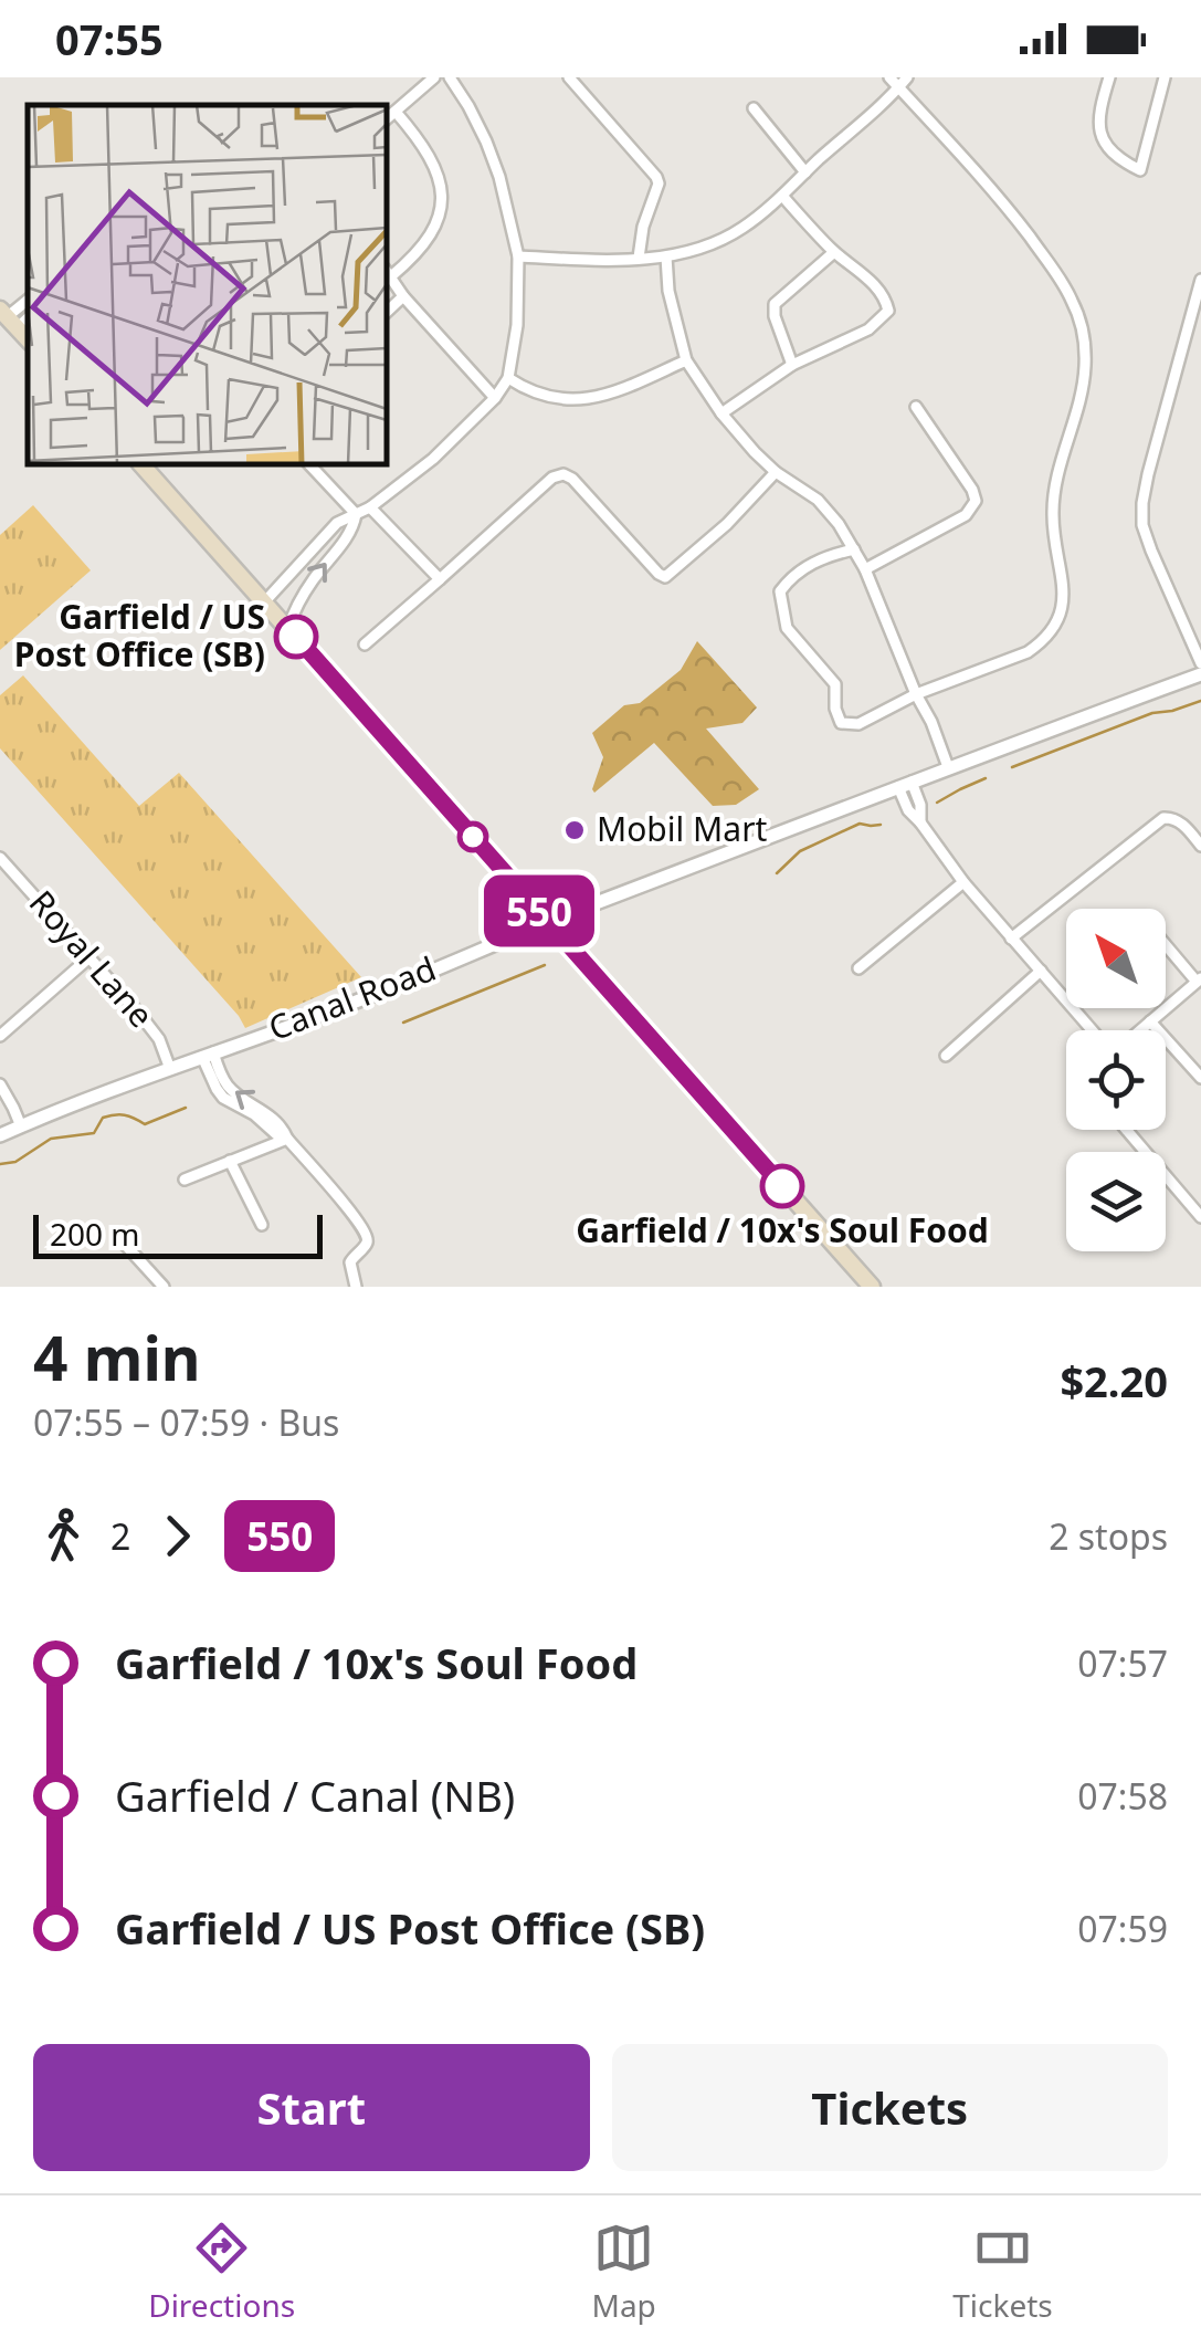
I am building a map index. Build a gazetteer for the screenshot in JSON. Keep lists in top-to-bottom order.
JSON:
{
  "streets": {
    "street": ["Royal Lane", "Canal Road"]
  },
  "crossings": [
    ["Royal Lane", "Canal Road"]
  ],
  "places": ["Garfield / US Post Office (SB)", "Mobil Mart", "Garfield / 10x's Soul Food"],
  "lines": ["bus line 550"],
  "scale_bar": "200 m",
  "north": "top left",
  "page": {
    "status": "07:55",
    "on_map": "550",
    "scale": "200 m",
    "heading": ["4 min", "07:55 – 07:59 · Bus", "$2.20"],
    "legs": ["2", "550", "2 stops"],
    "list": [
      {
        "name": "Garfield / 10x's Soul Food",
        "value": "07:57"
      },
      {
        "name": "Garfield / Canal (NB)",
        "value": "07:58"
      },
      {
        "name": "Garfield / US Post Office (SB)",
        "value": "07:59"
      }
    ],
    "buttons": ["Start", "Tickets"],
    "tabs": ["Directions", "Map", "Tickets"]
  }
}
